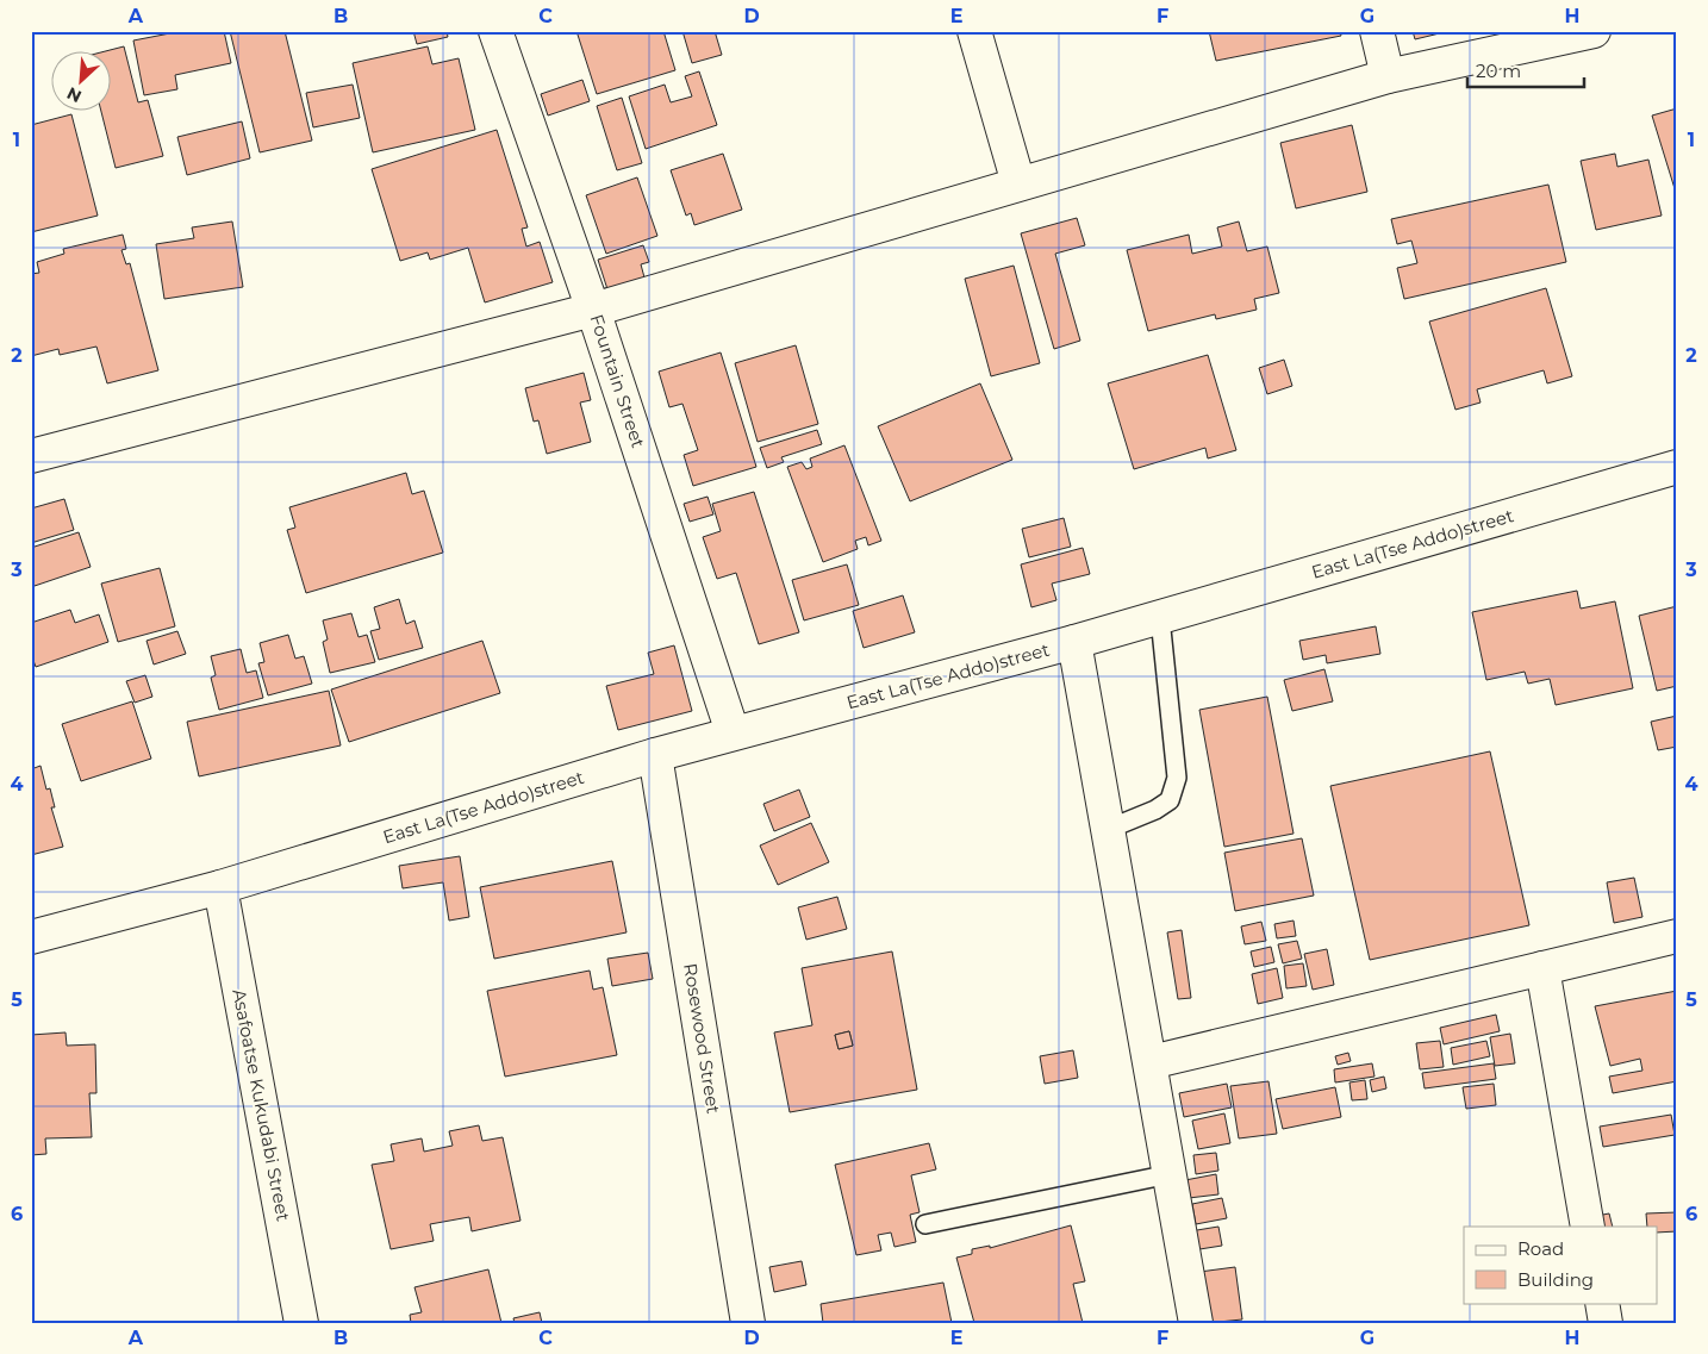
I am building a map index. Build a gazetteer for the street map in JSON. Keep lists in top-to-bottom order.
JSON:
{
  "streets": {
    "street": [
      "Fountain Street",
      "East La(Tse Addo)street",
      "Rosewood Street",
      "Asafoatse Kukudabi Street"
    ]
  },
  "crossings": [
    ["Fountain Street", "East La(Tse Addo)street"],
    ["East La(Tse Addo)street", "Rosewood Street"],
    ["East La(Tse Addo)street", "Asafoatse Kukudabi Street"]
  ],
  "legend": ["Road", "Building"],
  "scale_bar": "20 m",
  "north": "bottom left",
  "grid": {
    "columns": [
      "A",
      "B",
      "C",
      "D",
      "E",
      "F",
      "G",
      "H"
    ],
    "rows": [
      "1",
      "2",
      "3",
      "4",
      "5",
      "6"
    ]
  }
}
